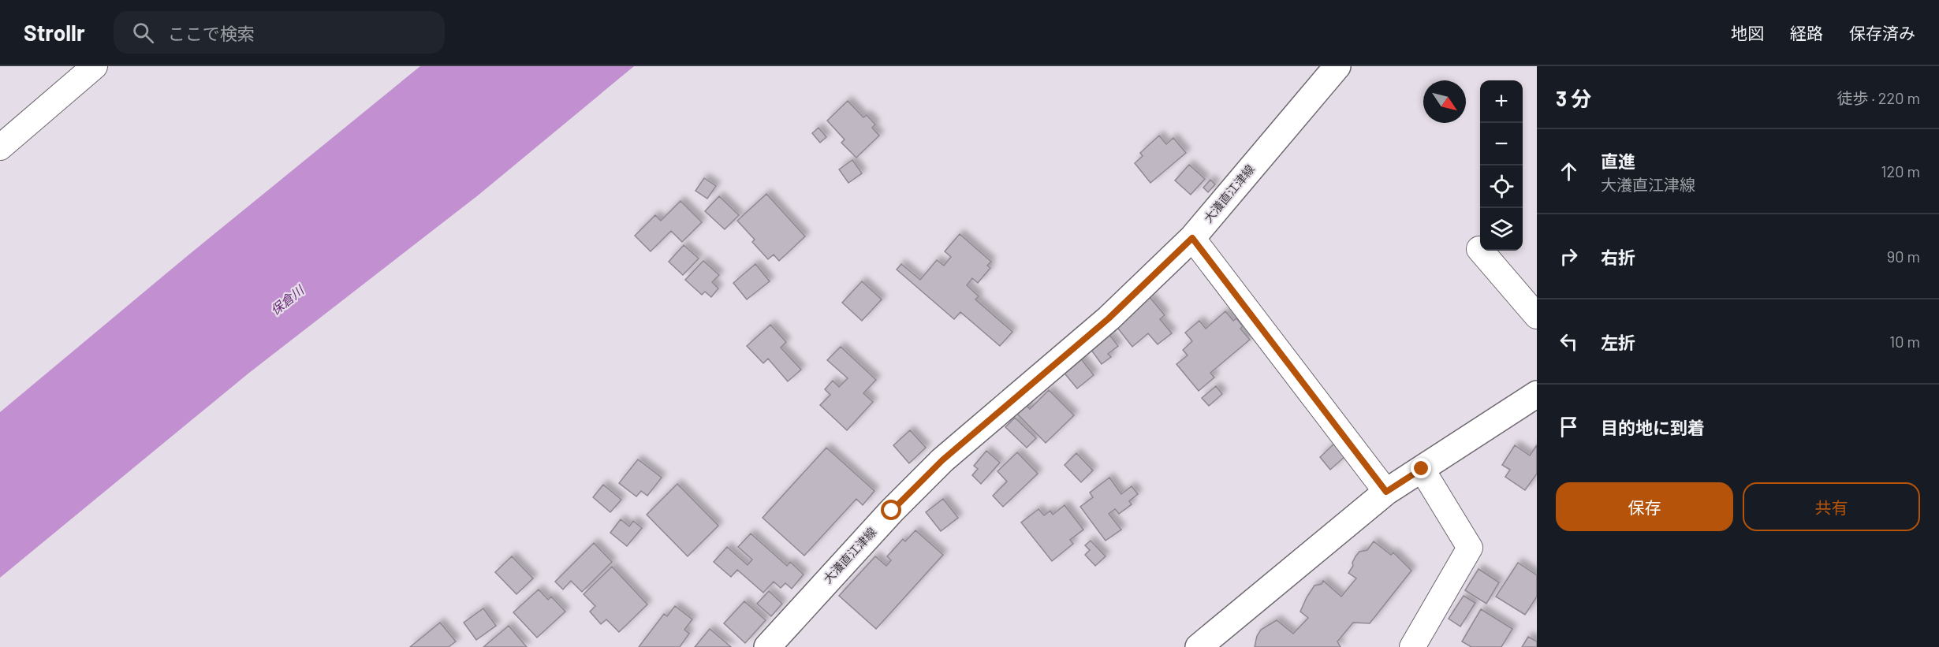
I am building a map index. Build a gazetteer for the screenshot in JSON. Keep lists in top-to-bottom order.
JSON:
{
  "streets": {
    "main road": ["大瀁直江津線"]
  },
  "water": ["保倉川"],
  "north": "bottom right",
  "page": {
    "header": "Strollr",
    "search": "ここで検索",
    "nav": ["地図", "経路", "保存済み"],
    "heading": ["3 分", "徒歩 · 220 m"],
    "map_buttons": ["+", "−"],
    "list": [
      ["直進", "大瀁直江津線", "120 m"],
      ["右折", "90 m"],
      ["左折", "10 m"],
      "目的地に到着"
    ],
    "buttons": ["保存", "共有"]
  }
}
